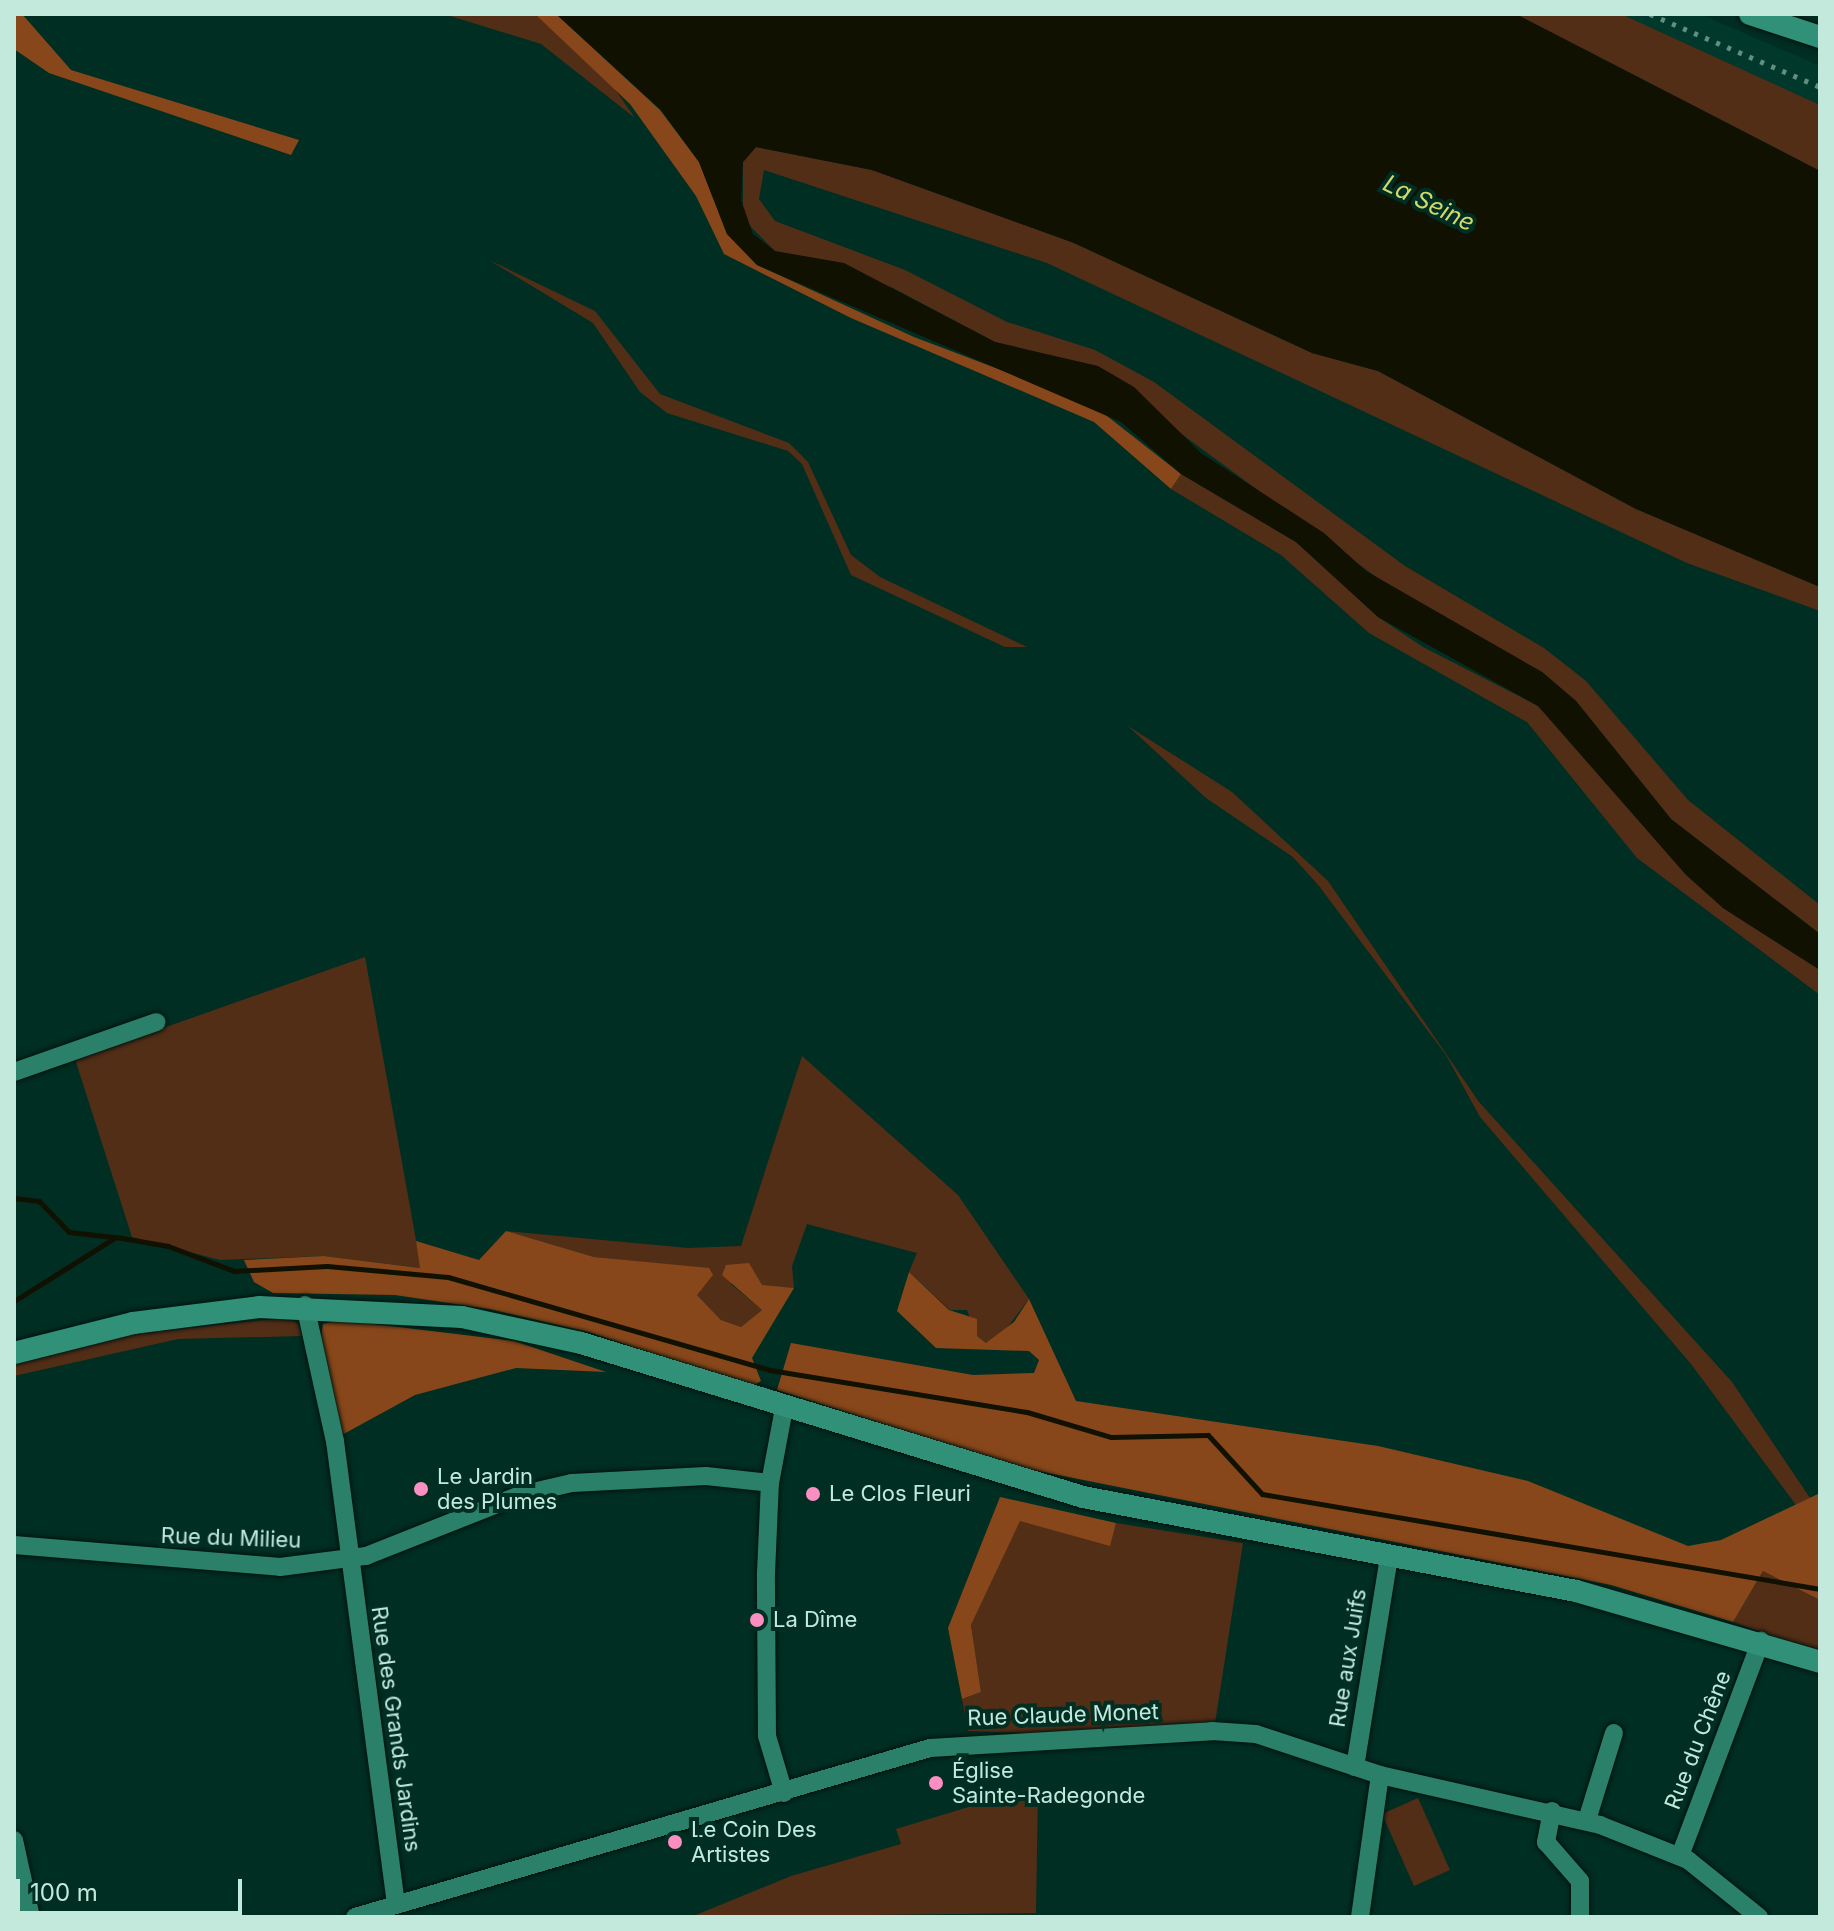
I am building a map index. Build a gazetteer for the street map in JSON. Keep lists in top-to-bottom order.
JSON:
{
  "streets": {
    "street": [
      "Rue du Milieu",
      "Rue aux Juifs",
      "Rue Claude Monet",
      "Rue des Grands Jardins",
      "Rue du Chêne"
    ]
  },
  "crossings": [
    ["Rue du Milieu", "Rue des Grands Jardins"],
    ["Rue aux Juifs", "Rue Claude Monet"],
    ["Rue Claude Monet", "Rue des Grands Jardins"],
    ["Rue Claude Monet", "Rue du Chêne"]
  ],
  "water": ["La Seine"],
  "places": [
    "Le Jardin des Plumes",
    "Le Clos Fleuri",
    "La Dîme",
    "Église Sainte-Radegonde",
    "Le Coin Des Artistes"
  ],
  "scale_bar": "100 m"
}
